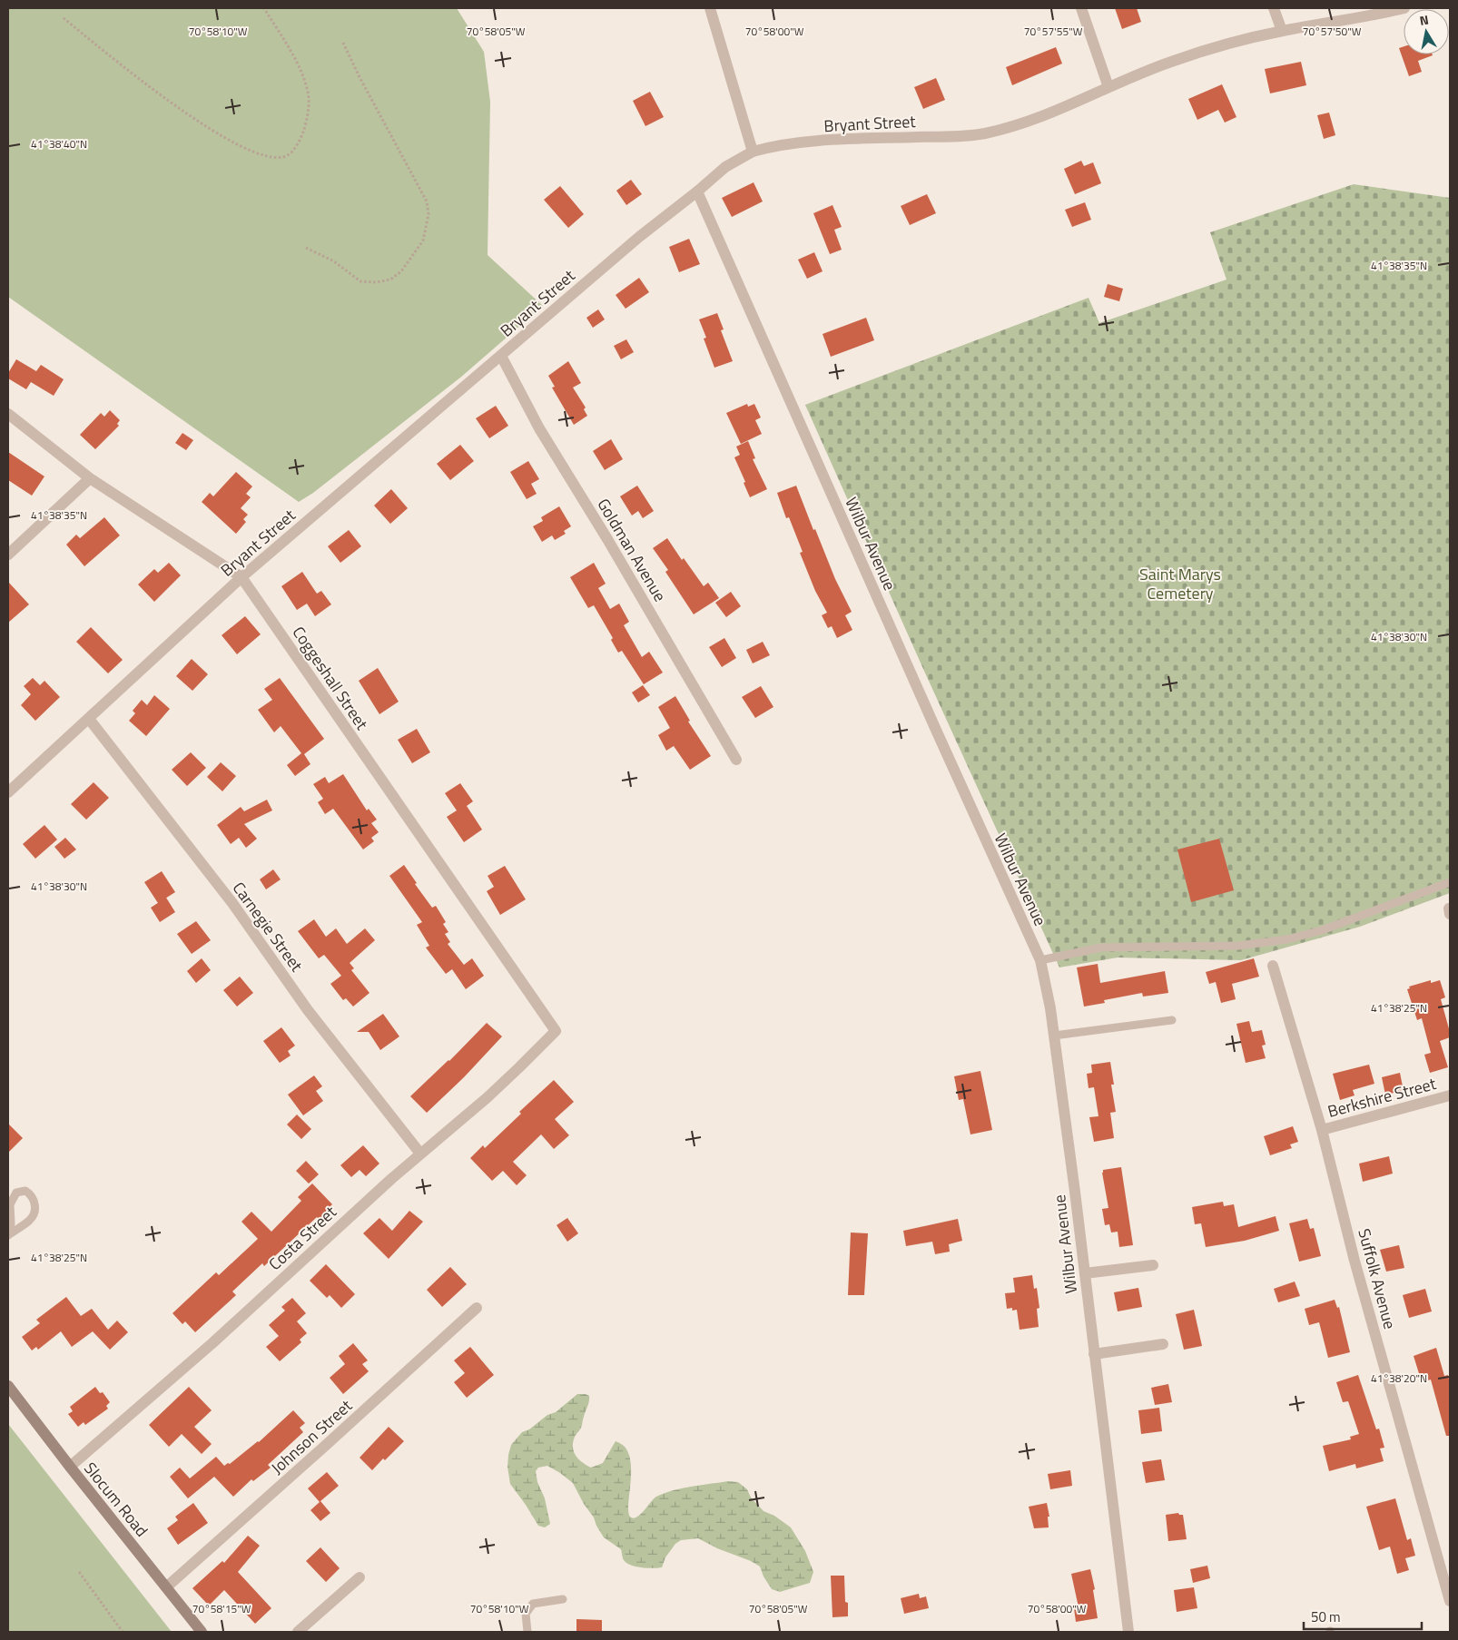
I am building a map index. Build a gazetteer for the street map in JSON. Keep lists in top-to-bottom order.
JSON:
{
  "streets": {
    "main road": ["Slocum Road"],
    "street": [
      "Bryant Street",
      "Wilbur Avenue",
      "Goldman Avenue",
      "Coggeshall Street",
      "Carnegie Street",
      "Berkshire Street",
      "Costa Street",
      "Suffolk Avenue",
      "Johnson Street"
    ]
  },
  "crossings": [
    ["Bryant Street", "Wilbur Avenue"],
    ["Bryant Street", "Goldman Avenue"],
    ["Bryant Street", "Coggeshall Street"],
    ["Bryant Street", "Carnegie Street"],
    ["Coggeshall Street", "Costa Street"],
    ["Carnegie Street", "Costa Street"],
    ["Berkshire Street", "Suffolk Avenue"],
    ["Costa Street", "Slocum Road"],
    ["Johnson Street", "Slocum Road"]
  ],
  "parks": ["Saint Marys Cemetery"],
  "scale_bar": "50 m",
  "north": "top",
  "coordinates": [
    "70°57'50\"W",
    "70°58'10\"W",
    "70°58'05\"W",
    "70°58'00\"W",
    "70°57'55\"W",
    "41°38'40\"N",
    "41°38'35\"N",
    "41°38'30\"N",
    "41°38'25\"N",
    "41°38'20\"N",
    "70°58'15\"W"
  ]
}
